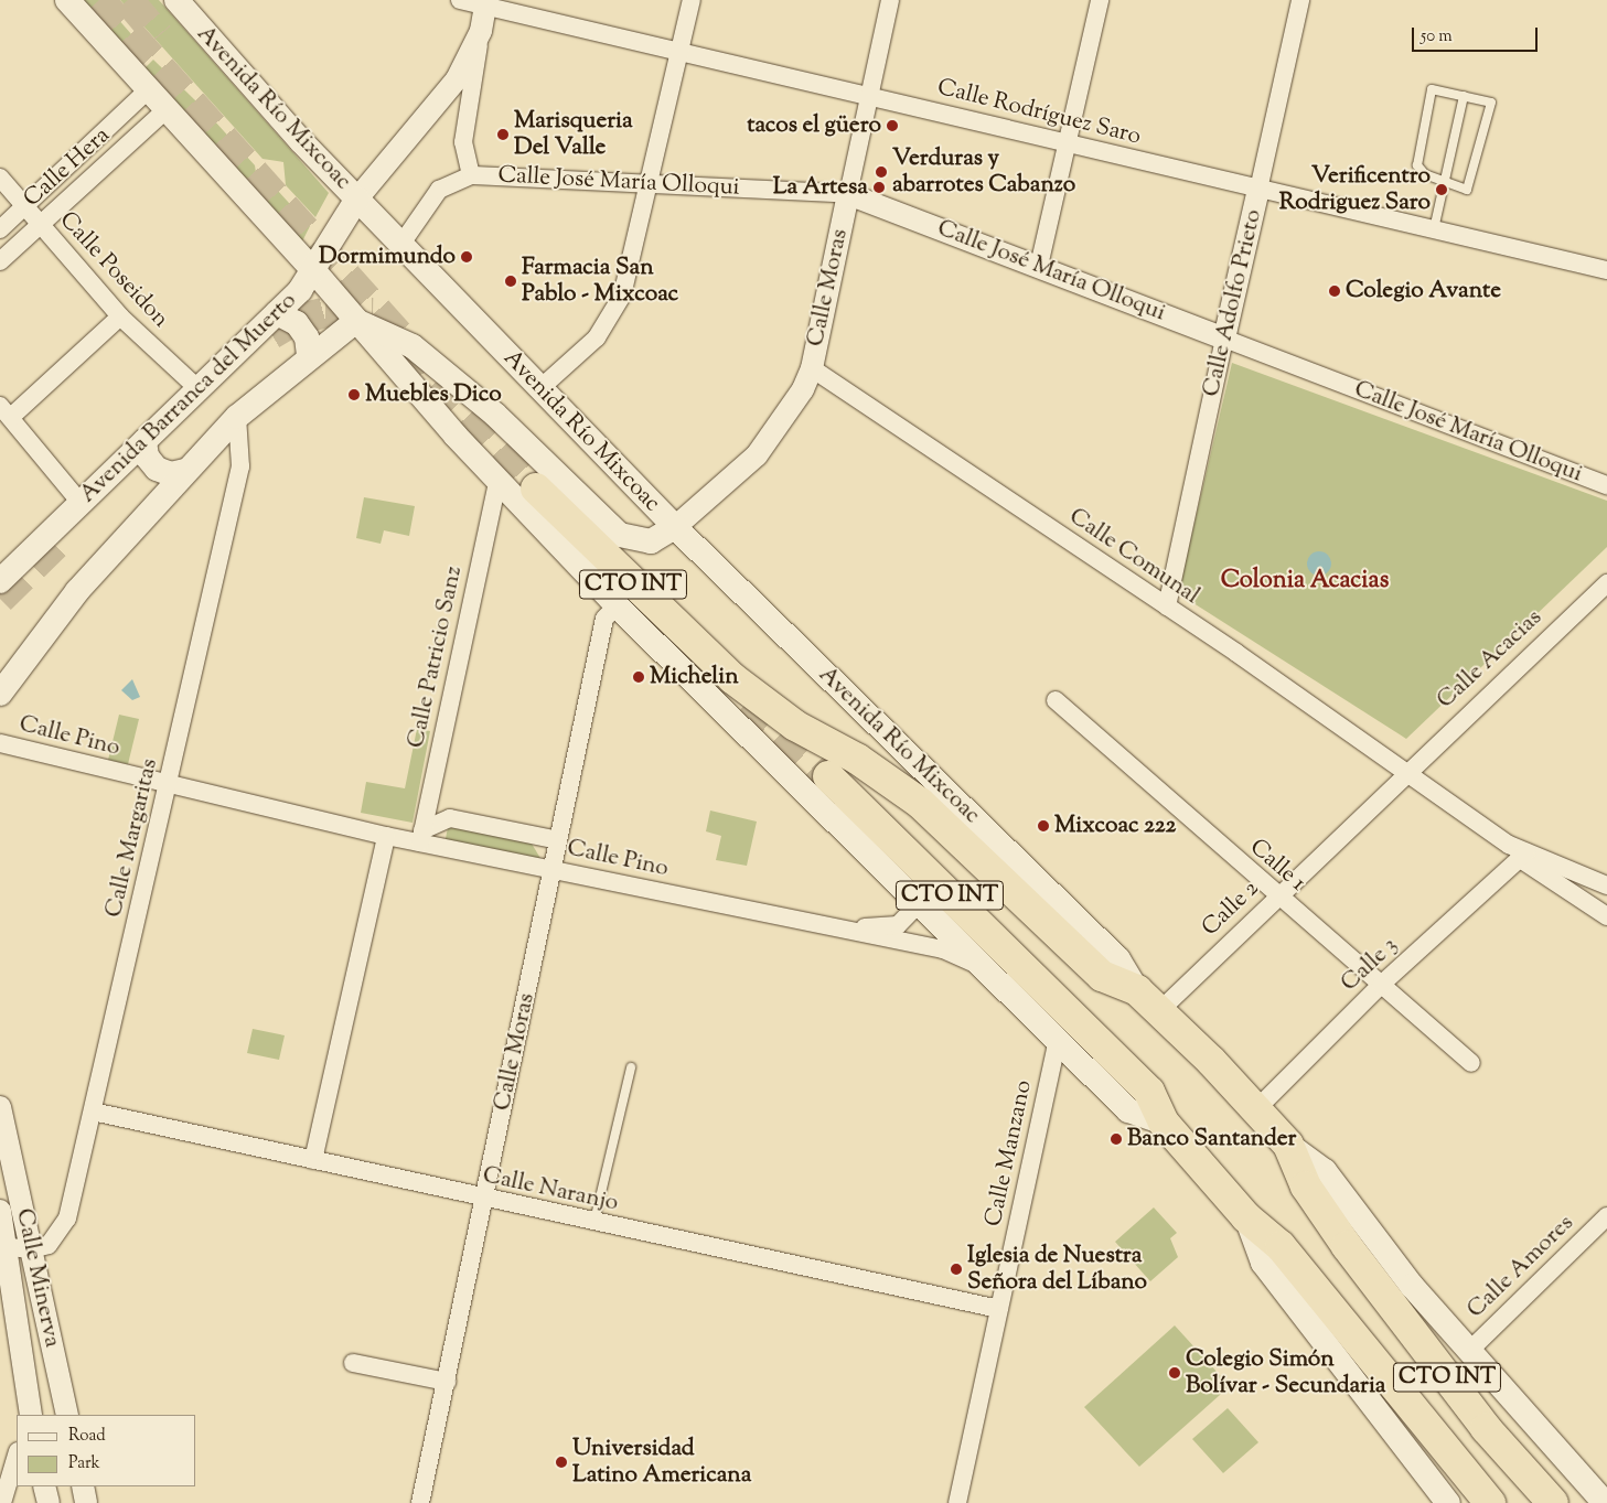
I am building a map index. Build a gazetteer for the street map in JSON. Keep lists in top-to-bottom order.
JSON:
{
  "streets": {
    "highway": ["Avenida Río Mixcoac", "CTO INT"],
    "main road": ["Avenida Barranca del Muerto"],
    "street": [
      "Calle Rodríguez Saro",
      "Calle Hera",
      "Calle José María Olloqui",
      "Calle Poseidon",
      "Calle Moras",
      "Calle Adolfo Prieto",
      "Calle Comunal",
      "Calle Patricio Sanz",
      "Calle Acacias",
      "Calle Pino",
      "Calle Margaritas",
      "Calle 1",
      "Calle 2",
      "Calle 3",
      "Calle Manzano",
      "Calle Naranjo",
      "Calle Amores",
      "Calle Minerva"
    ]
  },
  "crossings": [
    ["Avenida Río Mixcoac", "Calle Moras"],
    ["Avenida Río Mixcoac", "Avenida Barranca del Muerto"],
    ["Avenida Río Mixcoac", "CTO INT"],
    ["Avenida Río Mixcoac", "Calle 2"],
    ["Avenida Río Mixcoac", "Calle 3"],
    ["Avenida Río Mixcoac", "Calle Amores"],
    ["Calle Rodríguez Saro", "Calle Moras"],
    ["Calle Rodríguez Saro", "Calle Adolfo Prieto"],
    ["Calle Hera", "Calle Poseidon"],
    ["Calle Hera", "CTO INT"],
    ["Calle José María Olloqui", "Calle Moras"],
    ["Calle José María Olloqui", "Calle Adolfo Prieto"],
    ["Calle Poseidon", "Avenida Barranca del Muerto"],
    ["Calle Moras", "Calle Comunal"],
    ["Calle Moras", "CTO INT"],
    ["Calle Moras", "Calle Pino"],
    ["Calle Moras", "Calle Naranjo"],
    ["Calle Adolfo Prieto", "Calle Comunal"],
    ["Avenida Barranca del Muerto", "CTO INT"],
    ["Avenida Barranca del Muerto", "Calle Margaritas"],
    ["Calle Comunal", "Calle Acacias"],
    ["Calle Comunal", "Calle 2"],
    ["Calle Comunal", "Calle 3"],
    ["CTO INT", "Calle Patricio Sanz"],
    ["CTO INT", "Calle Pino"],
    ["CTO INT", "Calle Manzano"],
    ["Calle Patricio Sanz", "Calle Pino"],
    ["Calle Acacias", "Calle 2"],
    ["Calle Pino", "Calle Margaritas"],
    ["Calle Margaritas", "Calle Naranjo"],
    ["Calle Margaritas", "Calle Minerva"],
    ["Calle 1", "Calle 2"],
    ["Calle 1", "Calle 3"],
    ["Calle Manzano", "Calle Naranjo"]
  ],
  "districts": ["Colonia Acacias"],
  "places": [
    "tacos el güero",
    "Marisqueria Del Valle",
    "Verduras y abarrotes Cabanzo",
    "La Artesa",
    "Verificentro Rodriguez Saro",
    "Dormimundo",
    "Farmacia San Pablo - Mixcoac",
    "Colegio Avante",
    "Muebles Dico",
    "Michelin",
    "Mixcoac 222",
    "Banco Santander",
    "Iglesia de Nuestra Señora del Líbano",
    "Colegio Simón Bolívar - Secundaria",
    "Universidad Latino Americana"
  ],
  "legend": ["Road", "Park"],
  "scale_bar": "50 m"
}
